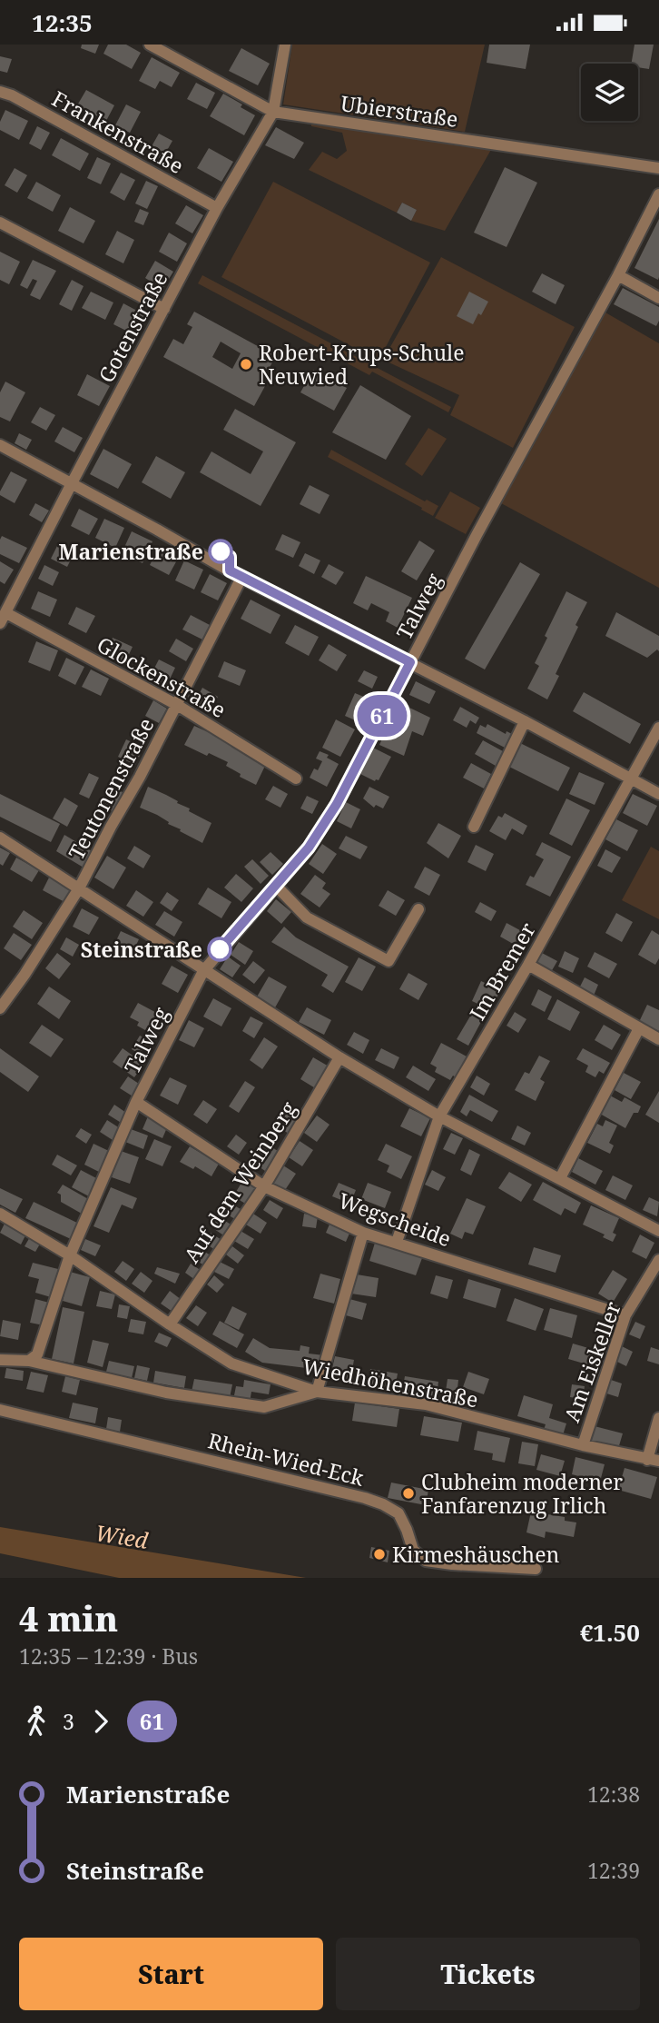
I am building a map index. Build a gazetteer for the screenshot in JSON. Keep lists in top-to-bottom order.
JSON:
{
  "streets": {
    "street": [
      "Ubierstraße",
      "Frankenstraße",
      "Gotenstraße",
      "Talweg",
      "Glockenstraße",
      "Teutonenstraße",
      "Im Bremer",
      "Auf dem Weinberg",
      "Wegscheide",
      "Am Eiskeller",
      "Wiedhöhenstraße",
      "Rhein-Wied-Eck"
    ]
  },
  "crossings": [
    ["Ubierstraße", "Gotenstraße"],
    ["Frankenstraße", "Gotenstraße"],
    ["Gotenstraße", "Glockenstraße"],
    ["Talweg", "Wegscheide"],
    ["Talweg", "Wiedhöhenstraße"],
    ["Glockenstraße", "Teutonenstraße"],
    ["Im Bremer", "Wegscheide"],
    ["Auf dem Weinberg", "Wegscheide"],
    ["Auf dem Weinberg", "Wiedhöhenstraße"],
    ["Wegscheide", "Am Eiskeller"],
    ["Am Eiskeller", "Wiedhöhenstraße"]
  ],
  "water": ["Wied"],
  "places": [
    "Robert-Krups-Schule Neuwied",
    "Marienstraße",
    "Steinstraße",
    "Clubheim moderner Fanfarenzug Irlich",
    "Kirmeshäuschen"
  ],
  "lines": ["bus line 61"],
  "page": {
    "status": "12:35",
    "on_map": "61",
    "heading": ["4 min", "12:35 – 12:39 · Bus", "€1.50"],
    "legs": ["3", "61"],
    "list": [
      {
        "name": "Marienstraße",
        "value": "12:38"
      },
      {
        "name": "Steinstraße",
        "value": "12:39"
      }
    ],
    "buttons": ["Start", "Tickets"]
  }
}
